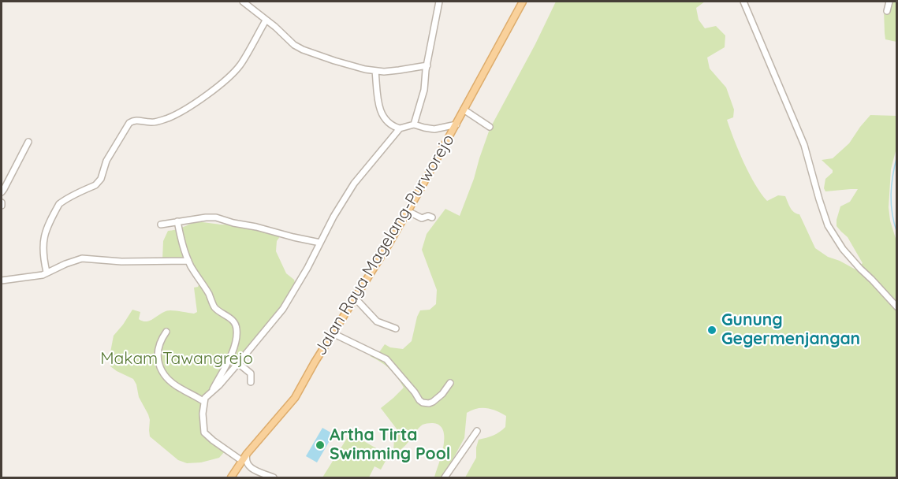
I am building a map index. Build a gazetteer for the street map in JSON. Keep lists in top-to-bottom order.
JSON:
{
  "streets": {
    "main road": ["Jalan Raya Magelang-Purworejo"]
  },
  "parks": ["Makam Tawangrejo"],
  "places": ["Gunung Gegermenjangan", "Artha Tirta Swimming Pool"]
}
